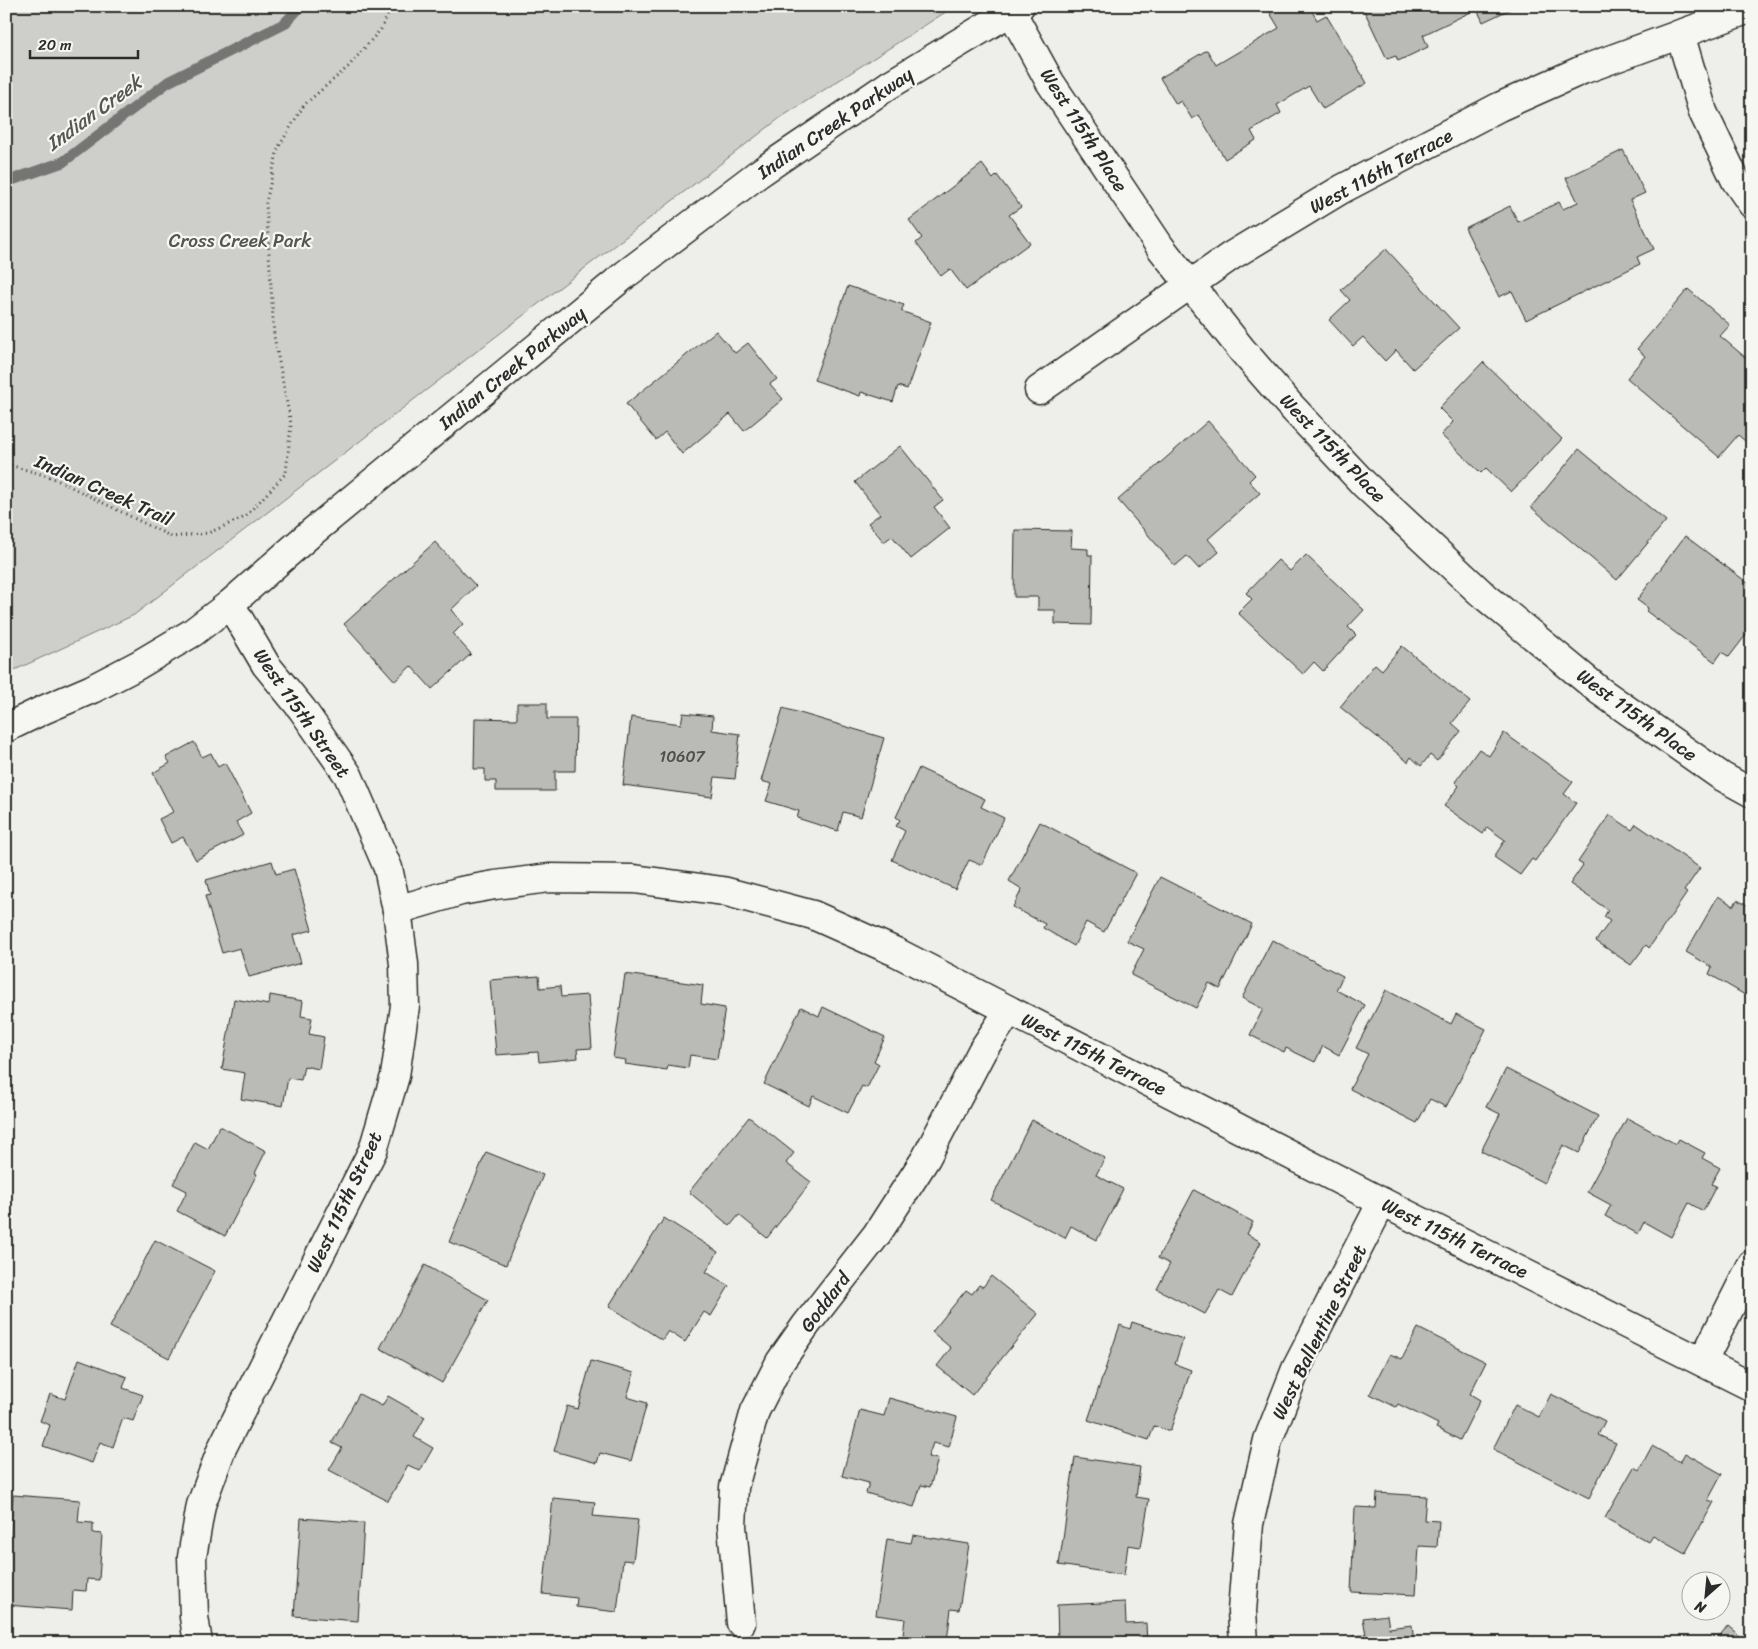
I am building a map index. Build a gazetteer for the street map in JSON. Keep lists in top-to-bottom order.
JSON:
{
  "streets": {
    "street": [
      "Indian Creek Parkway",
      "West 115th Place",
      "West 116th Terrace",
      "West 115th Street",
      "West 115th Terrace",
      "Goddard",
      "West Ballentine Street"
    ],
    "path": ["Indian Creek Trail"]
  },
  "crossings": [
    ["Indian Creek Parkway", "West 115th Place"],
    ["Indian Creek Parkway", "West 115th Street"],
    ["West 115th Place", "West 116th Terrace"],
    ["West 115th Street", "West 115th Terrace"],
    ["West 115th Terrace", "Goddard"],
    ["West 115th Terrace", "West Ballentine Street"]
  ],
  "water": ["Indian Creek"],
  "parks": ["Cross Creek Park"],
  "house_numbers": ["10607"],
  "scale_bar": "20 m",
  "north": "bottom left"
}
